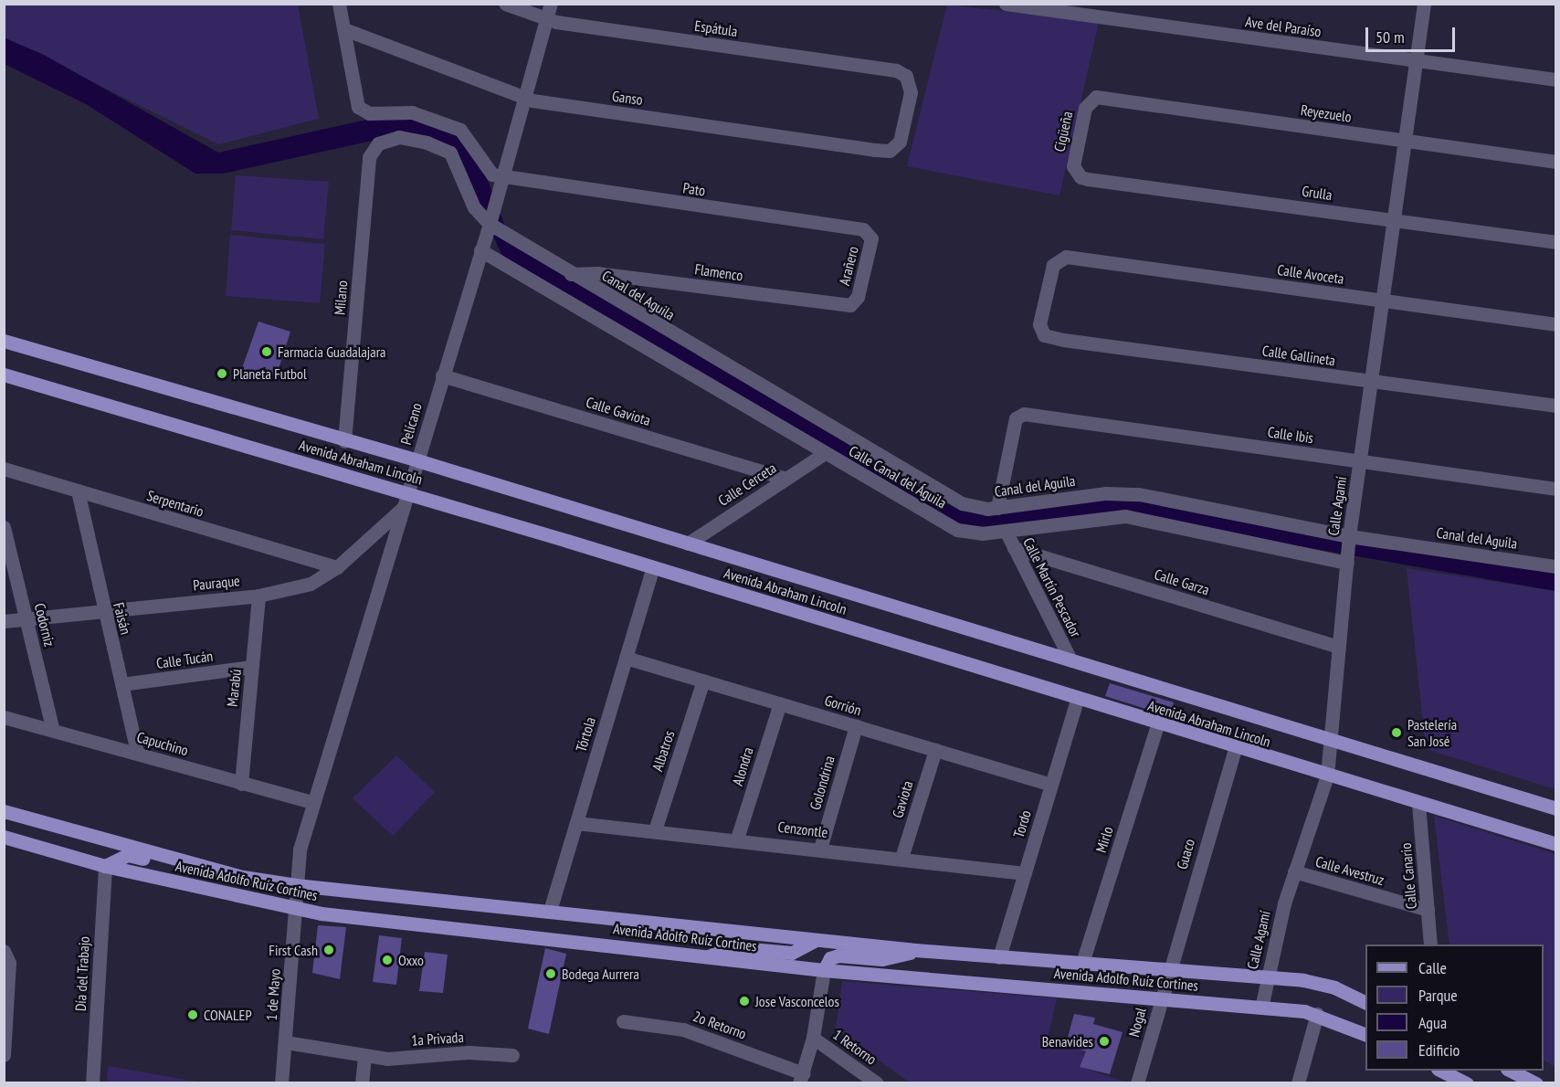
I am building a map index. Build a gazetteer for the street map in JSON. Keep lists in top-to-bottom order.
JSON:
{
  "streets": {
    "main road": ["Avenida Abraham Lincoln", "Avenida Adolfo Ruíz Cortines"],
    "street": [
      "Ave del Paraíso",
      "Espátula",
      "Ganso",
      "Reyezuelo",
      "Cigüeña",
      "Pato",
      "Grulla",
      "Arañero",
      "Flamenco",
      "Calle Avoceta",
      "Canal del Aguila",
      "Milano",
      "Calle Gallineta",
      "Calle Gaviota",
      "Pelícano",
      "Calle Ibis",
      "Calle Canal del Águila",
      "Calle Cerceta",
      "Serpentario",
      "Calle Agamí",
      "Calle Garza",
      "Pauraque",
      "Calle Martín Pescador",
      "Faisán",
      "Codorniz",
      "Calle Tucán",
      "Marabú",
      "Gorrión",
      "Tórtola",
      "Capuchino",
      "Albatros",
      "Alondra",
      "Golondrina",
      "Gaviota",
      "Tordo",
      "Cenzontle",
      "Mirlo",
      "Guaco",
      "Calle Avestruz",
      "Calle Canario",
      "Día del Trabajo",
      "1 de Mayo",
      "Nogal",
      "2o Retorno",
      "1a Privada",
      "1 Retorno"
    ]
  },
  "crossings": [
    ["Ave del Paraíso", "Calle Agamí"],
    ["Espátula", "Ganso"],
    ["Espátula", "Pelícano"],
    ["Ganso", "Pelícano"],
    ["Reyezuelo", "Cigüeña"],
    ["Reyezuelo", "Calle Agamí"],
    ["Cigüeña", "Grulla"],
    ["Pato", "Arañero"],
    ["Pato", "Pelícano"],
    ["Grulla", "Calle Agamí"],
    ["Arañero", "Flamenco"],
    ["Flamenco", "Canal del Aguila"],
    ["Calle Avoceta", "Calle Gallineta"],
    ["Calle Avoceta", "Calle Agamí"],
    ["Canal del Aguila", "Milano"],
    ["Canal del Aguila", "Pelícano"],
    ["Canal del Aguila", "Calle Ibis"],
    ["Canal del Aguila", "Calle Agamí"],
    ["Calle Gallineta", "Calle Agamí"],
    ["Calle Gaviota", "Pelícano"],
    ["Calle Gaviota", "Calle Cerceta"],
    ["Pelícano", "Avenida Abraham Lincoln"],
    ["Pelícano", "Calle Canal del Águila"],
    ["Pelícano", "Pauraque"],
    ["Pelícano", "Capuchino"],
    ["Pelícano", "Avenida Adolfo Ruíz Cortines"],
    ["Pelícano", "1 de Mayo"],
    ["Calle Ibis", "Calle Agamí"],
    ["Avenida Abraham Lincoln", "Calle Agamí"],
    ["Avenida Abraham Lincoln", "Tórtola"],
    ["Avenida Abraham Lincoln", "Tordo"],
    ["Avenida Abraham Lincoln", "Mirlo"],
    ["Avenida Abraham Lincoln", "Guaco"],
    ["Avenida Abraham Lincoln", "Calle Canario"],
    ["Calle Canal del Águila", "Calle Cerceta"],
    ["Calle Canal del Águila", "Calle Agamí"],
    ["Calle Canal del Águila", "Calle Martín Pescador"],
    ["Serpentario", "Pauraque"],
    ["Serpentario", "Faisán"],
    ["Calle Agamí", "Calle Garza"],
    ["Calle Agamí", "Calle Avestruz"],
    ["Calle Agamí", "Avenida Adolfo Ruíz Cortines"],
    ["Calle Garza", "Calle Martín Pescador"],
    ["Pauraque", "Faisán"],
    ["Pauraque", "Codorniz"],
    ["Pauraque", "Marabú"],
    ["Faisán", "Calle Tucán"],
    ["Faisán", "Capuchino"],
    ["Codorniz", "Capuchino"],
    ["Calle Tucán", "Marabú"],
    ["Marabú", "Capuchino"],
    ["Gorrión", "Tórtola"],
    ["Gorrión", "Albatros"],
    ["Gorrión", "Alondra"],
    ["Gorrión", "Golondrina"],
    ["Gorrión", "Gaviota"],
    ["Gorrión", "Tordo"],
    ["Tórtola", "Cenzontle"],
    ["Tórtola", "Avenida Adolfo Ruíz Cortines"],
    ["Albatros", "Cenzontle"],
    ["Alondra", "Cenzontle"],
    ["Golondrina", "Cenzontle"],
    ["Gaviota", "Cenzontle"],
    ["Tordo", "Cenzontle"],
    ["Tordo", "Avenida Adolfo Ruíz Cortines"],
    ["Mirlo", "Avenida Adolfo Ruíz Cortines"],
    ["Guaco", "Avenida Adolfo Ruíz Cortines"],
    ["Guaco", "Nogal"],
    ["Calle Avestruz", "Calle Canario"],
    ["Avenida Adolfo Ruíz Cortines", "Día del Trabajo"],
    ["Avenida Adolfo Ruíz Cortines", "1 de Mayo"],
    ["Avenida Adolfo Ruíz Cortines", "Nogal"],
    ["1 de Mayo", "1a Privada"]
  ],
  "places": [
    "Farmacia Guadalajara",
    "Planeta Futbol",
    "Pastelería San José",
    "First Cash",
    "Oxxo",
    "Bodega Aurrera",
    "Jose Vasconcelos",
    "CONALEP",
    "Benavides"
  ],
  "legend": [
    "Calle",
    "Parque",
    "Agua",
    "Edificio"
  ],
  "scale_bar": "50 m"
}
